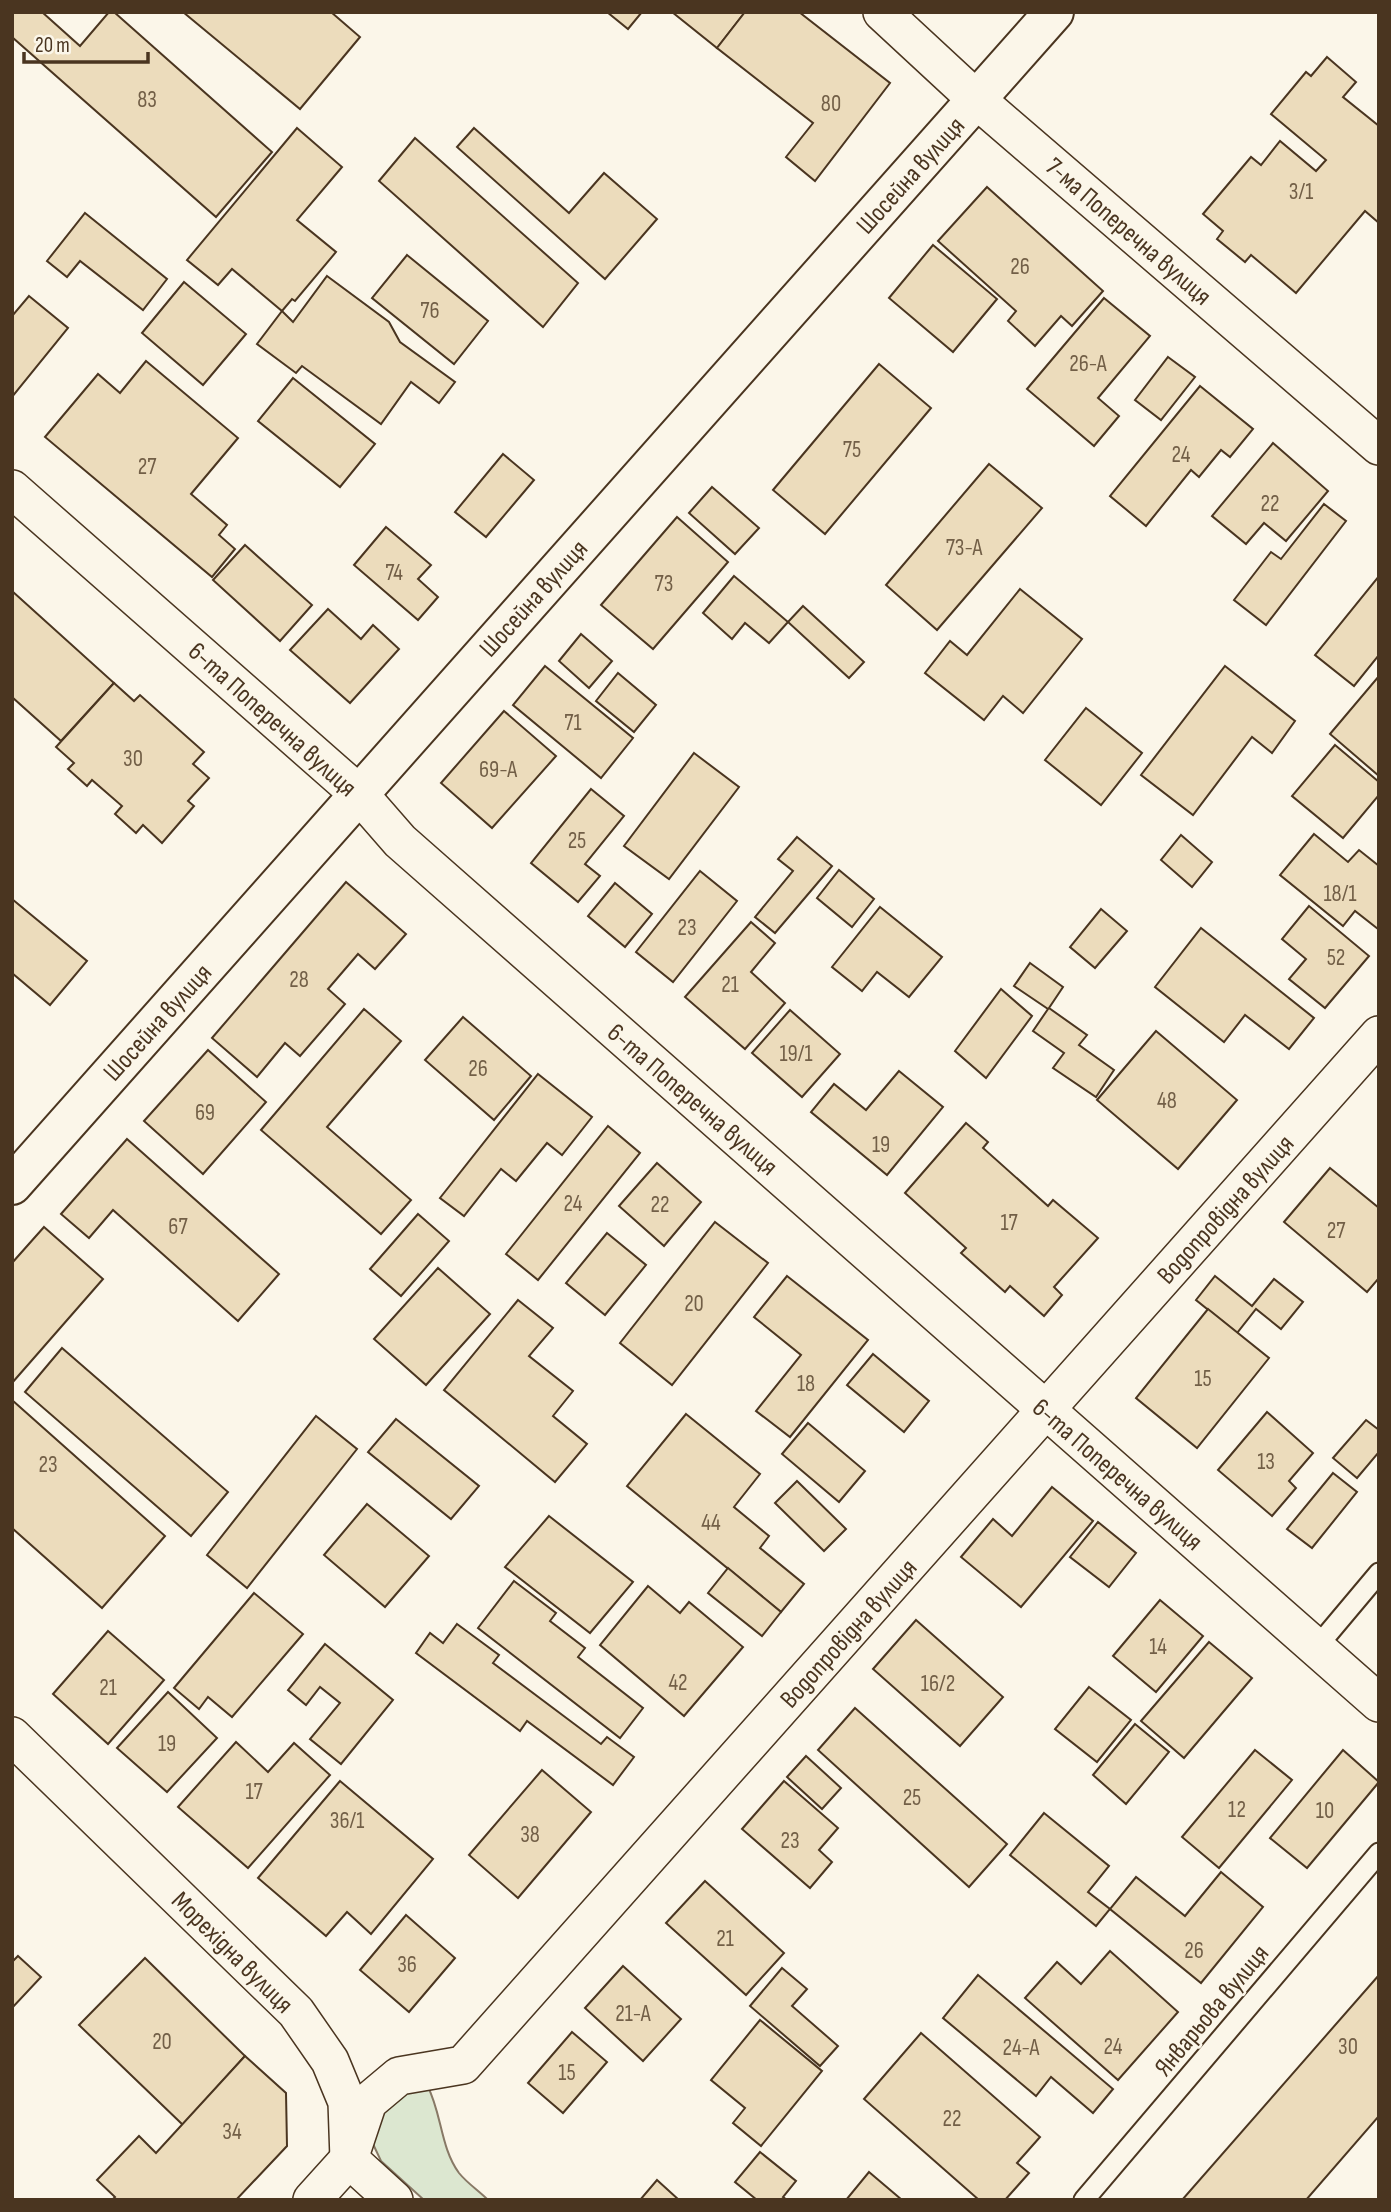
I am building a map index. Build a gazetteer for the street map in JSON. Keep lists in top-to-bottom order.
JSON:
{
  "streets": {
    "street": [
      "Шосейна вулиця",
      "7-ма Поперечна вулиця",
      "6-та Поперечна вулиця",
      "Водопровідна вулиця",
      "Морехідна вулиця"
    ],
    "lane": ["Январьова вулиця"]
  },
  "crossings": [
    ["Шосейна вулиця", "7-ма Поперечна вулиця"],
    ["Шосейна вулиця", "6-та Поперечна вулиця"],
    ["6-та Поперечна вулиця", "Водопровідна вулиця"],
    ["Водопровідна вулиця", "Морехідна вулиця"]
  ],
  "house_numbers": [
    "83",
    "80",
    "3/1",
    "26",
    "76",
    "26-А",
    "75",
    "24",
    "27",
    "22",
    "73-А",
    "74",
    "73",
    "71",
    "30",
    "69-А",
    "25",
    "18/1",
    "23",
    "52",
    "28",
    "21",
    "19/1",
    "26",
    "48",
    "69",
    "19",
    "24",
    "22",
    "17",
    "67",
    "27",
    "20",
    "15",
    "18",
    "13",
    "23",
    "44",
    "14",
    "42",
    "16/2",
    "21",
    "19",
    "17",
    "25",
    "12",
    "10",
    "36/1",
    "38",
    "23",
    "21",
    "26",
    "36",
    "21-А",
    "20",
    "24",
    "30",
    "24-А",
    "15",
    "22",
    "34"
  ],
  "scale_bar": "20 m"
}
